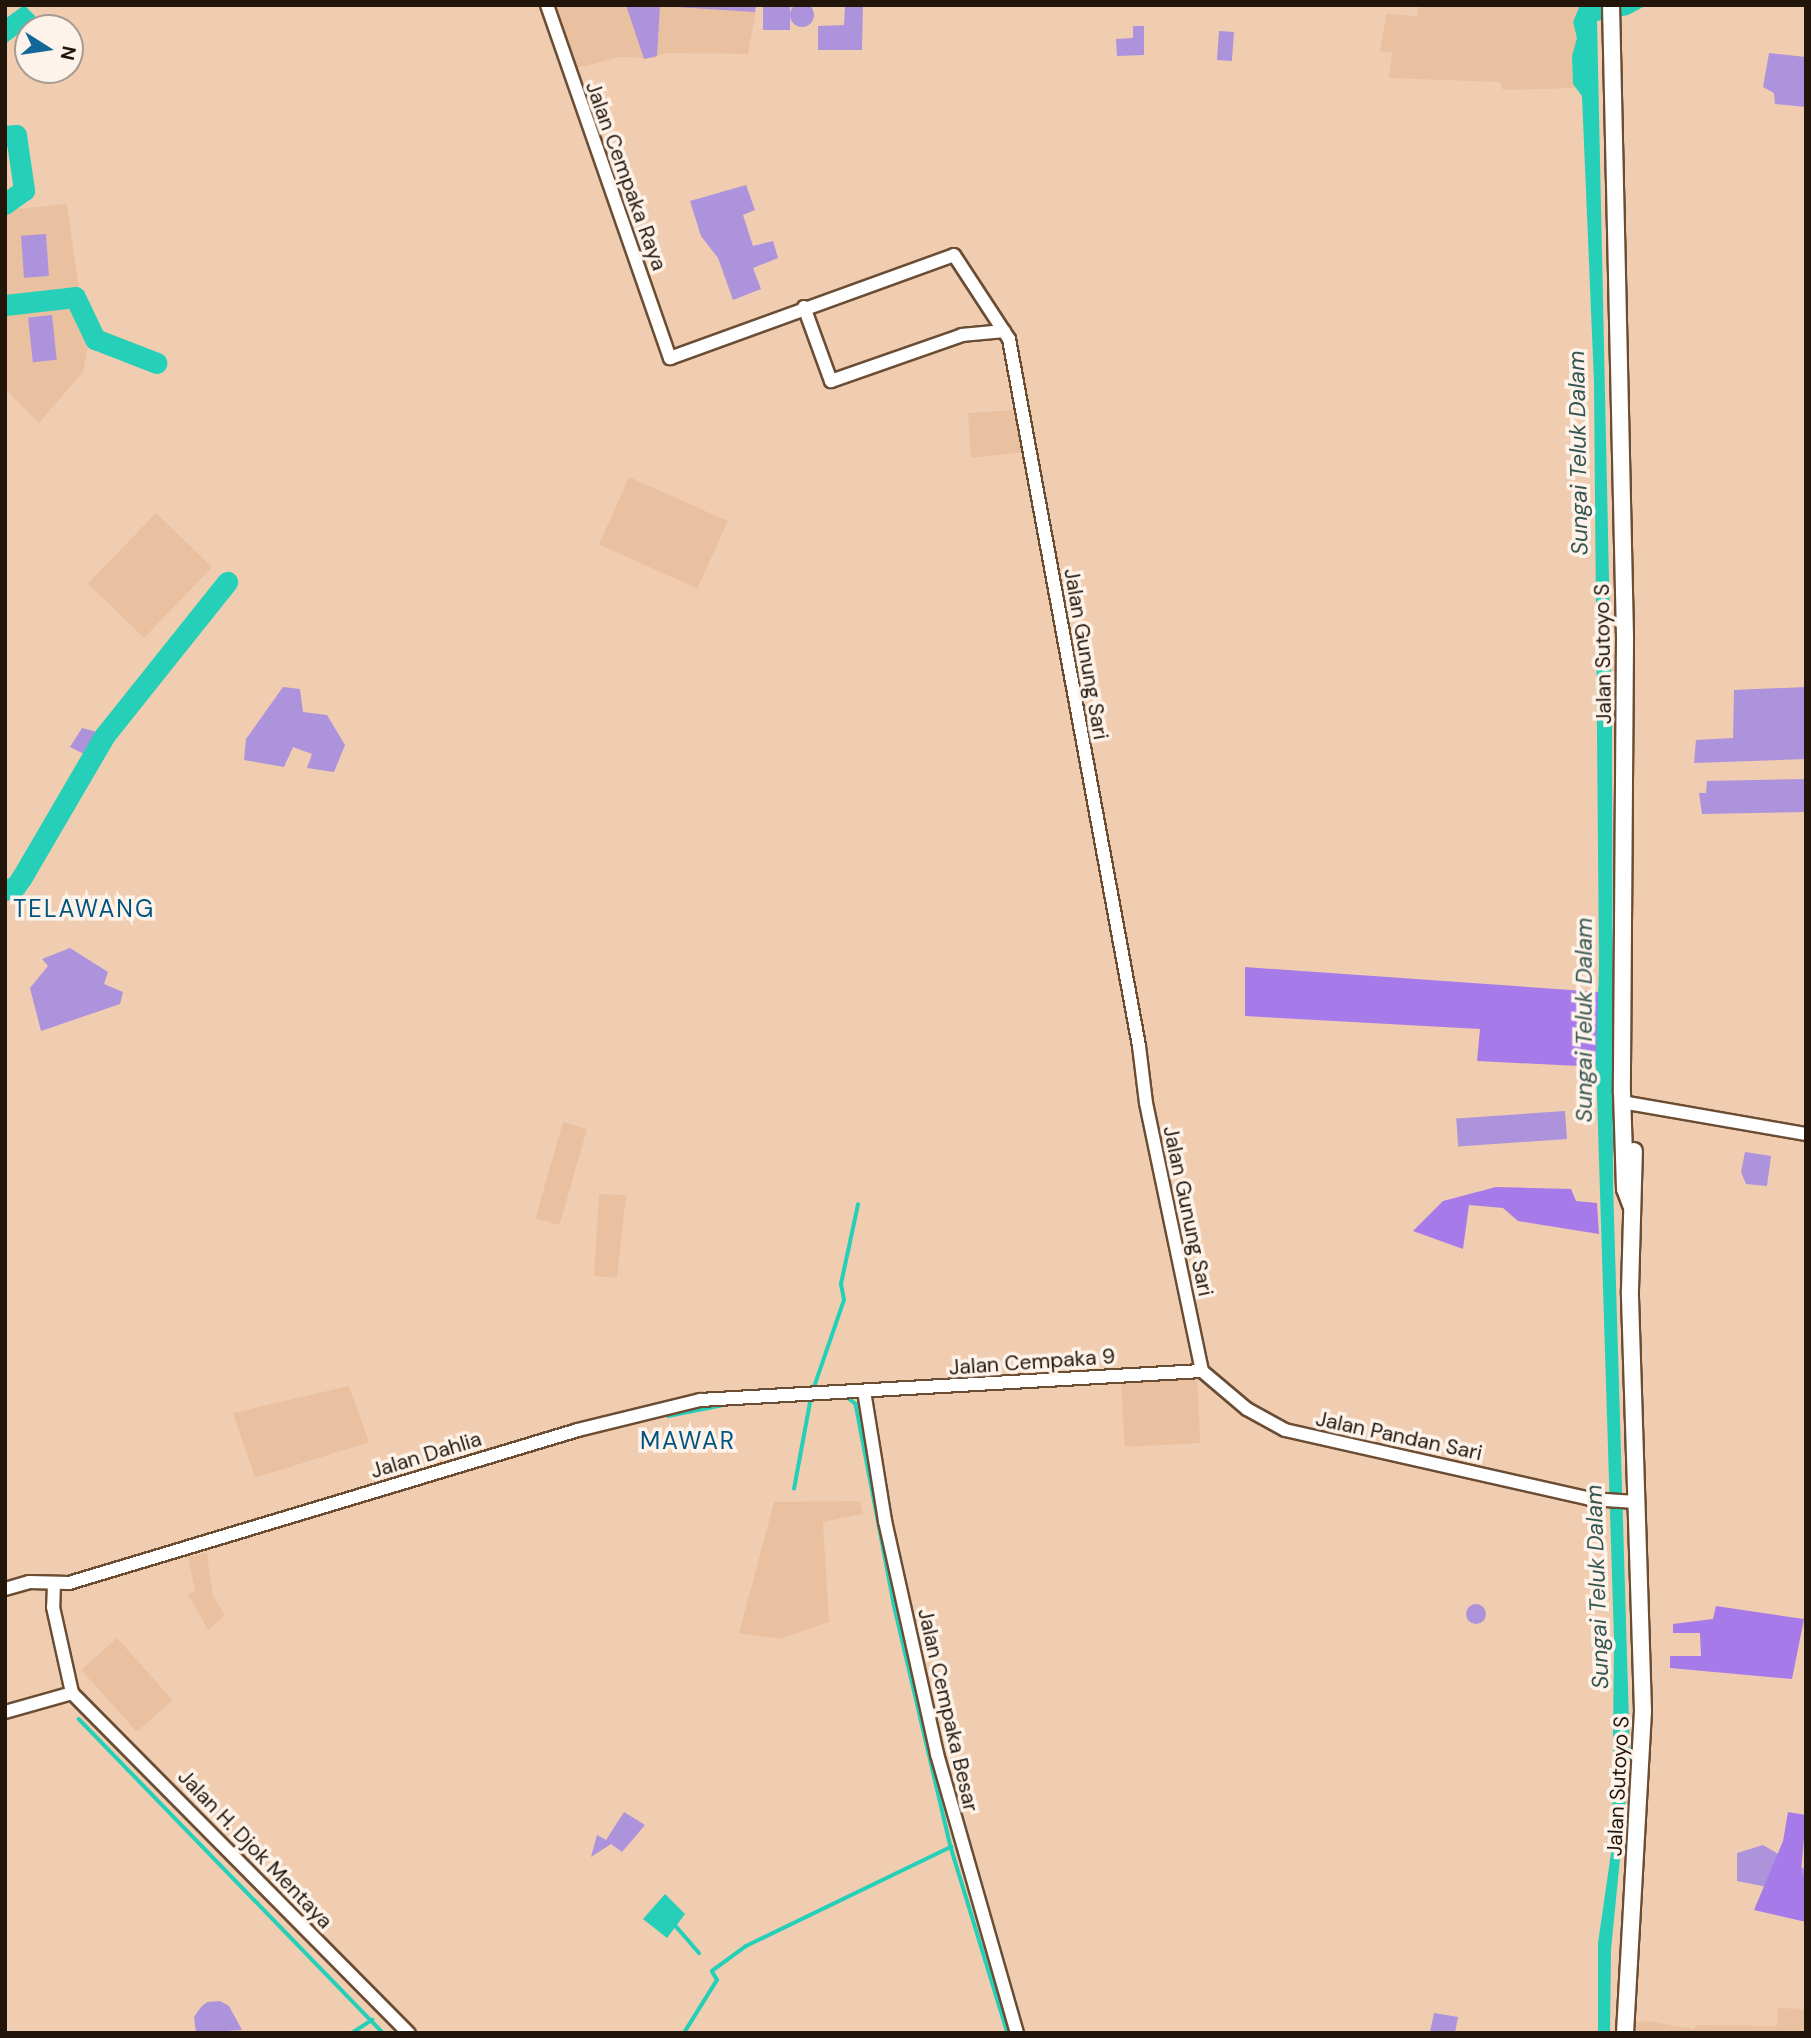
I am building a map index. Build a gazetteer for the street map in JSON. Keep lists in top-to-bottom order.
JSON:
{
  "streets": {
    "highway": ["Jalan Sutoyo S"],
    "street": [
      "Jalan Cempaka Raya",
      "Jalan Gunung Sari",
      "Jalan Cempaka 9",
      "Jalan Pandan Sari",
      "Jalan Dahlia",
      "Jalan Cempaka Besar",
      "Jalan H. Djok Mentaya"
    ]
  },
  "crossings": [
    ["Jalan Cempaka Raya", "Jalan Gunung Sari"],
    ["Jalan Gunung Sari", "Jalan Cempaka 9"],
    ["Jalan Gunung Sari", "Jalan Pandan Sari"],
    ["Jalan Sutoyo S", "Jalan Pandan Sari"],
    ["Jalan Cempaka 9", "Jalan Pandan Sari"],
    ["Jalan Cempaka 9", "Jalan Dahlia"],
    ["Jalan Cempaka 9", "Jalan Cempaka Besar"],
    ["Jalan Dahlia", "Jalan Cempaka Besar"]
  ],
  "districts": ["TELAWANG", "MAWAR"],
  "water": ["Sungai Teluk Dalam"],
  "north": "right"
}
